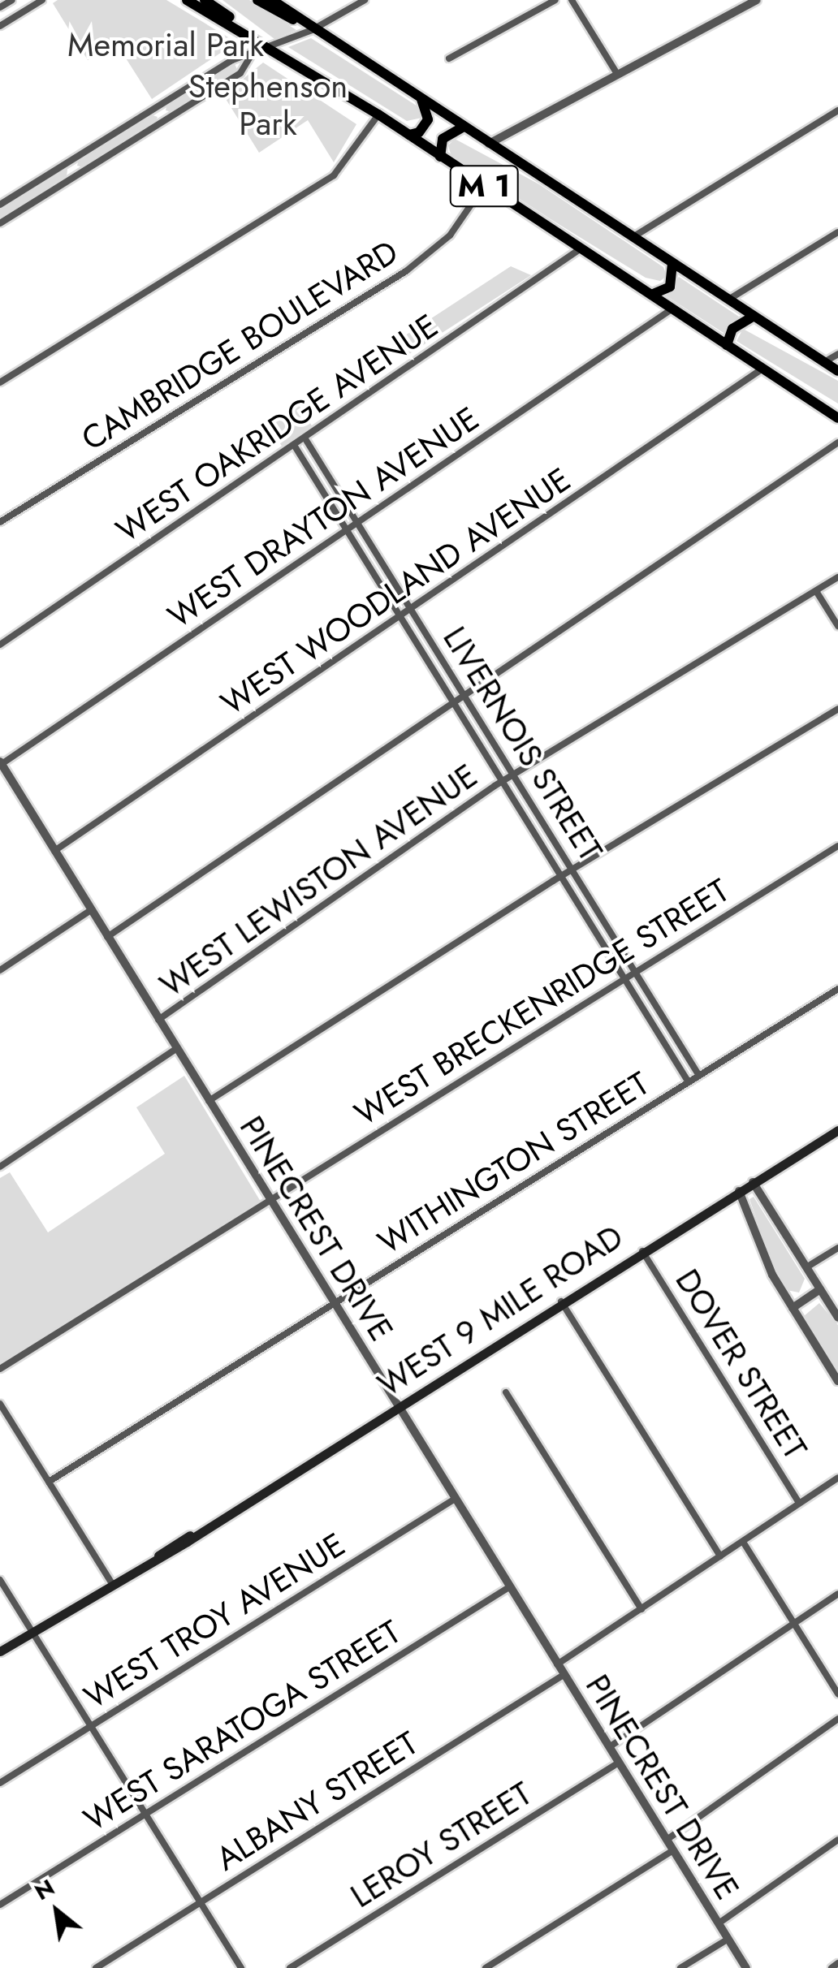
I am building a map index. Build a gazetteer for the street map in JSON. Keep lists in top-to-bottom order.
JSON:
{
  "streets": {
    "main road": ["M 1", "WEST 9 MILE ROAD"],
    "street": [
      "CAMBRIDGE BOULEVARD",
      "WEST OAKRIDGE AVENUE",
      "WEST DRAYTON AVENUE",
      "WEST WOODLAND AVENUE",
      "LIVERNOIS STREET",
      "WEST LEWISTON AVENUE",
      "WEST BRECKENRIDGE STREET",
      "WITHINGTON STREET",
      "PINECREST DRIVE",
      "DOVER STREET",
      "WEST TROY AVENUE",
      "WEST SARATOGA STREET",
      "ALBANY STREET",
      "LEROY STREET"
    ]
  },
  "crossings": [
    ["M 1", "CAMBRIDGE BOULEVARD"],
    ["M 1", "WEST OAKRIDGE AVENUE"],
    ["M 1", "WEST DRAYTON AVENUE"],
    ["M 1", "WEST WOODLAND AVENUE"],
    ["WEST OAKRIDGE AVENUE", "LIVERNOIS STREET"],
    ["WEST DRAYTON AVENUE", "LIVERNOIS STREET"],
    ["WEST DRAYTON AVENUE", "PINECREST DRIVE"],
    ["WEST WOODLAND AVENUE", "LIVERNOIS STREET"],
    ["WEST WOODLAND AVENUE", "PINECREST DRIVE"],
    ["LIVERNOIS STREET", "WEST LEWISTON AVENUE"],
    ["LIVERNOIS STREET", "WEST BRECKENRIDGE STREET"],
    ["LIVERNOIS STREET", "WITHINGTON STREET"],
    ["WEST LEWISTON AVENUE", "PINECREST DRIVE"],
    ["WEST BRECKENRIDGE STREET", "PINECREST DRIVE"],
    ["WITHINGTON STREET", "PINECREST DRIVE"],
    ["PINECREST DRIVE", "WEST 9 MILE ROAD"],
    ["PINECREST DRIVE", "WEST TROY AVENUE"],
    ["PINECREST DRIVE", "WEST SARATOGA STREET"],
    ["PINECREST DRIVE", "ALBANY STREET"],
    ["PINECREST DRIVE", "LEROY STREET"],
    ["WEST 9 MILE ROAD", "DOVER STREET"]
  ],
  "parks": ["Memorial Park", "Stephenson Park"],
  "north": "top left"
}
